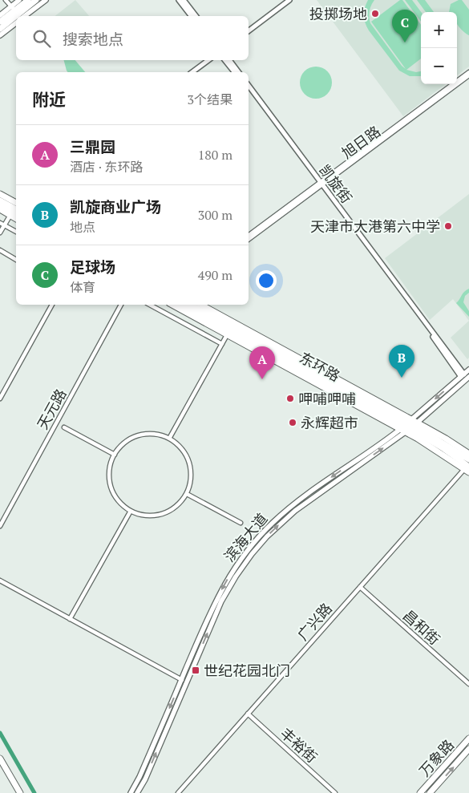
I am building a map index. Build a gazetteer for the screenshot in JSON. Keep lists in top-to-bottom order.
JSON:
{
  "streets": {
    "main road": ["东环路", "滨海大道", "万象路"],
    "street": [
      "旭日路",
      "凯旋街",
      "天元路",
      "广兴路",
      "昌和街",
      "丰裕街"
    ]
  },
  "crossings": [
    ["旭日路", "凯旋街"],
    ["凯旋街", "滨海大道"],
    ["东环路", "滨海大道"],
    ["东环路", "广兴路"],
    ["广兴路", "昌和街"],
    ["广兴路", "丰裕街"]
  ],
  "places": {
    "other": [
      "投掷场地",
      "天津市大港第六中学",
      "呷哺呷哺",
      "永辉超市"
    ],
    "transit": ["世纪花园北门"]
  },
  "page": {
    "pins": ["C", "B", "A"],
    "map_buttons": ["+", "−"],
    "search": "搜索地点",
    "heading": ["附近", "3个结果"],
    "list": [
      {
        "mark": "A",
        "name": "三鼎园",
        "note": "酒店 · 东环路",
        "value": "180 m"
      },
      {
        "mark": "B",
        "name": "凯旋商业广场",
        "note": "地点",
        "value": "300 m"
      },
      {
        "mark": "C",
        "name": "足球场",
        "note": "体育",
        "value": "490 m"
      }
    ]
  }
}
